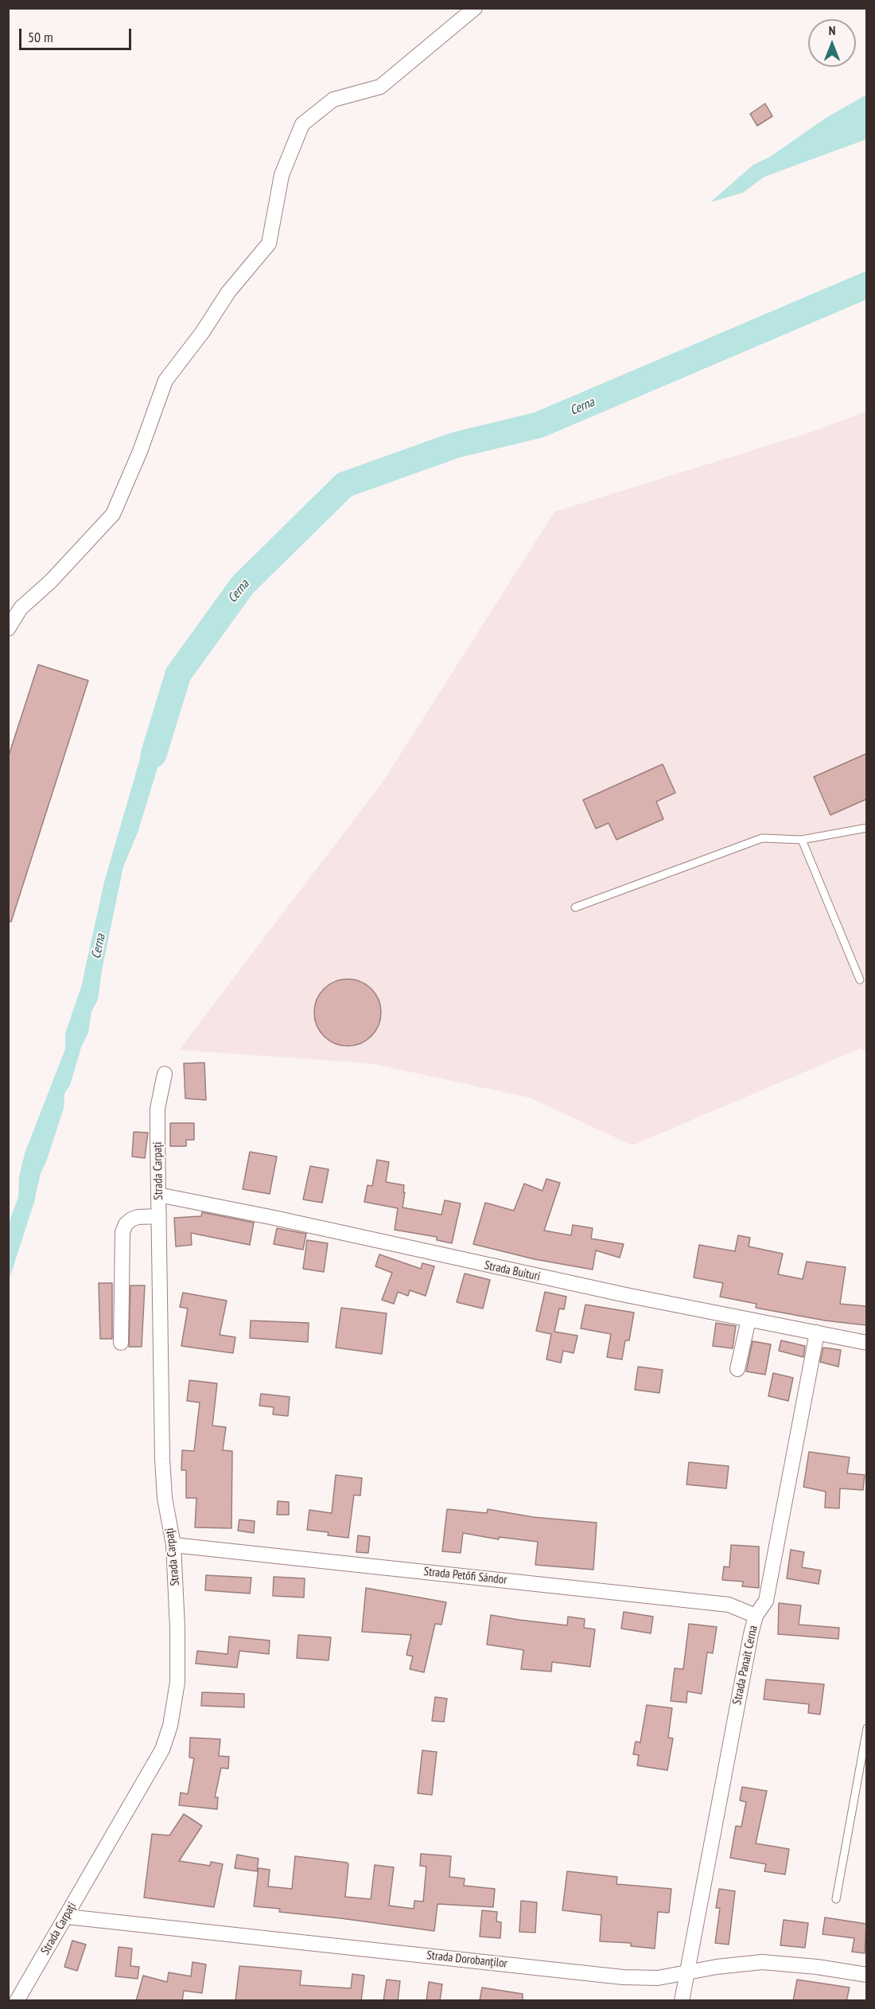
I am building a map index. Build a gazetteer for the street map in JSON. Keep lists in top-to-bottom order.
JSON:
{
  "streets": {
    "street": [
      "Strada Carpați",
      "Strada Buituri",
      "Strada Petőfi Sándor",
      "Strada Panait Cerna",
      "Strada Dorobanților"
    ]
  },
  "crossings": [
    ["Strada Carpați", "Strada Buituri"],
    ["Strada Carpați", "Strada Petőfi Sándor"],
    ["Strada Carpați", "Strada Dorobanților"],
    ["Strada Buituri", "Strada Panait Cerna"],
    ["Strada Petőfi Sándor", "Strada Panait Cerna"],
    ["Strada Panait Cerna", "Strada Dorobanților"]
  ],
  "water": ["Cerna"],
  "scale_bar": "50 m",
  "north": "top"
}
